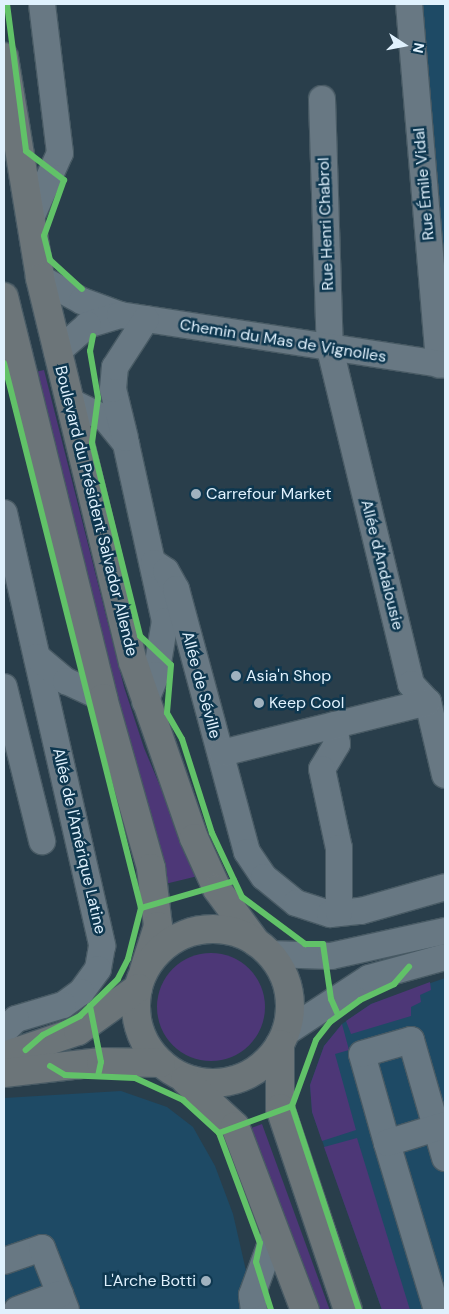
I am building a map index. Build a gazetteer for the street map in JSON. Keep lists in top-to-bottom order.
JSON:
{
  "streets": {
    "main road": ["Boulevard du Président Salvador Allende"],
    "street": [
      "Rue Émile Vidal",
      "Rue Henri Chabrol",
      "Chemin du Mas de Vignolles",
      "Allée d'Andalousie",
      "Allée de Séville",
      "Allée de l'Amérique Latine"
    ]
  },
  "crossings": [
    ["Rue Émile Vidal", "Chemin du Mas de Vignolles"],
    ["Rue Henri Chabrol", "Chemin du Mas de Vignolles"],
    ["Rue Henri Chabrol", "Allée d'Andalousie"],
    ["Chemin du Mas de Vignolles", "Boulevard du Président Salvador Allende"],
    ["Chemin du Mas de Vignolles", "Allée d'Andalousie"],
    ["Chemin du Mas de Vignolles", "Allée de Séville"],
    ["Boulevard du Président Salvador Allende", "Allée de Séville"],
    ["Allée d'Andalousie", "Allée de Séville"]
  ],
  "places": [
    "Carrefour Market",
    "Asia'n Shop",
    "Keep Cool",
    "L'Arche Botti"
  ],
  "north": "right"
}
